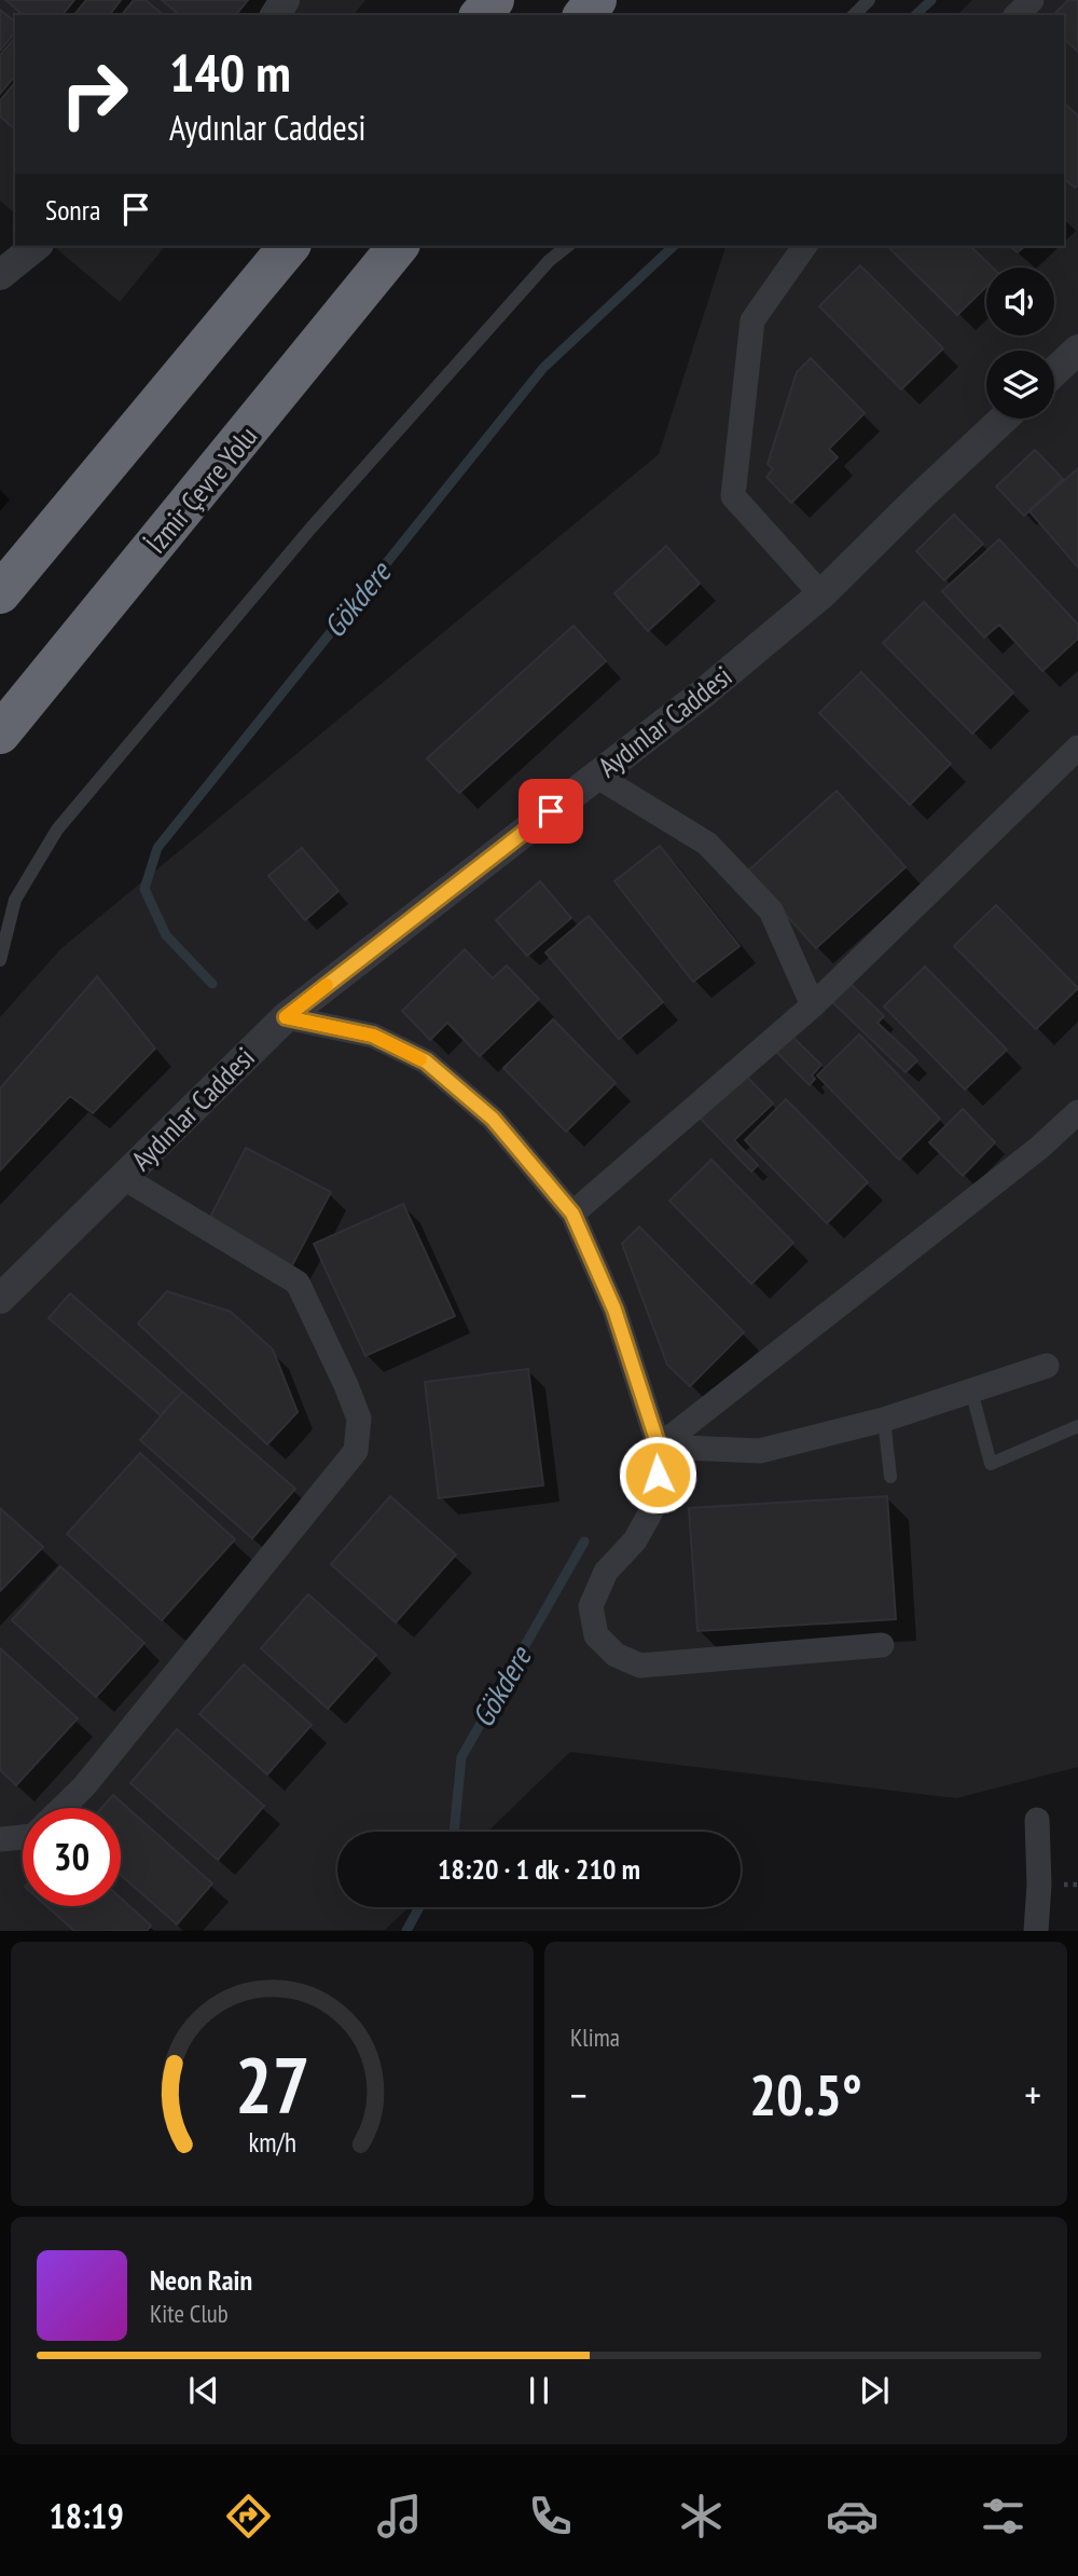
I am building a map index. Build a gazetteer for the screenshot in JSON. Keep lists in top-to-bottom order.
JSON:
{
  "streets": {
    "highway": ["İzmir Çevre Yolu"],
    "street": ["Aydınlar Caddesi"]
  },
  "water": ["Gökdere"],
  "page": {
    "turn": ["140 m", "Aydınlar Caddesi"],
    "then": "Sonra",
    "limit": "30",
    "trip": "18:20 · 1 dk · 210 m",
    "tile": "Klima",
    "heat": ["−", "20.5°", "+"],
    "song": ["Neon Rain", "Kite Club"],
    "tabs": "18:19",
    "gauge": ["27", "km/h"]
  }
}
